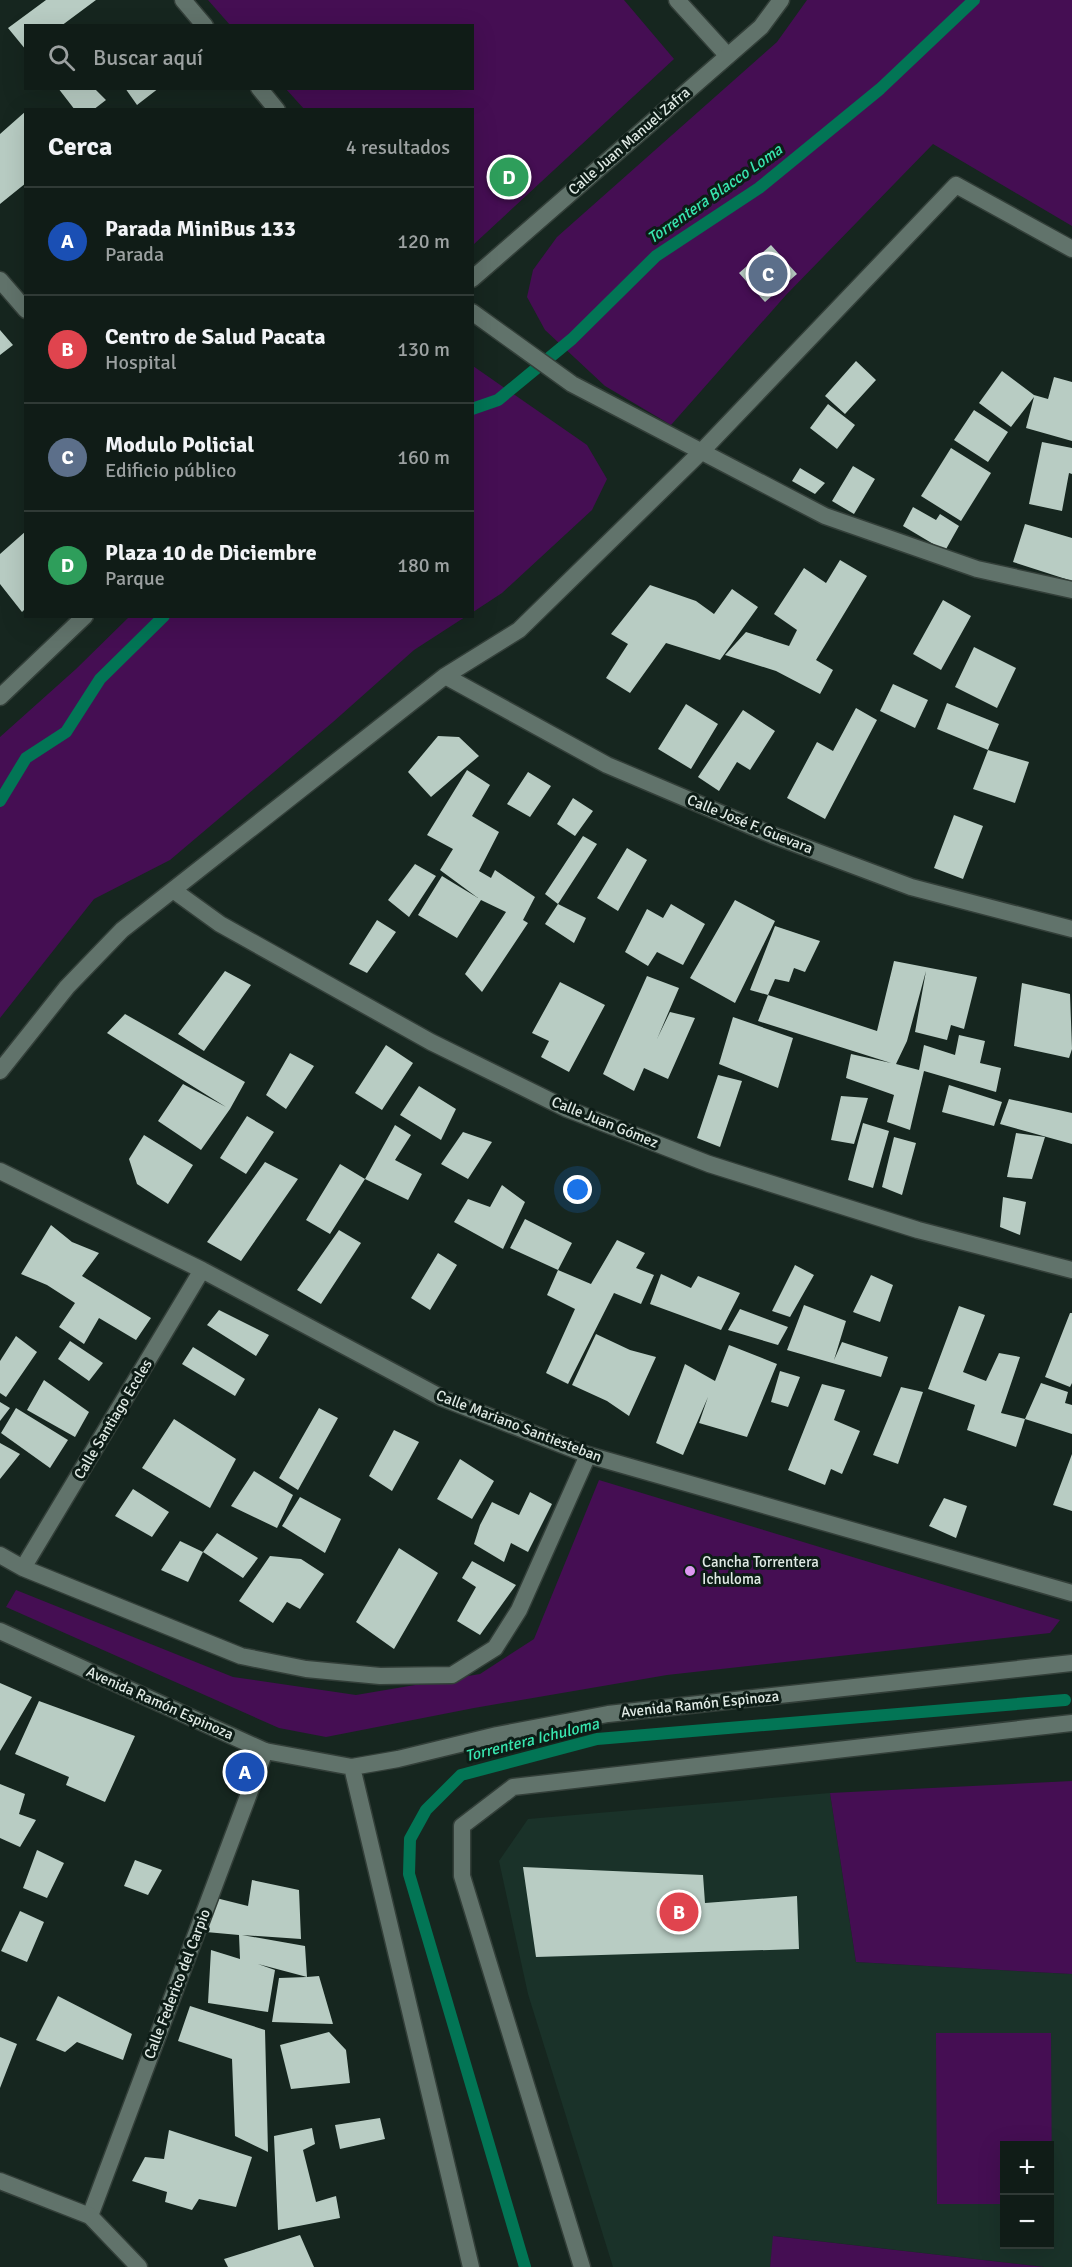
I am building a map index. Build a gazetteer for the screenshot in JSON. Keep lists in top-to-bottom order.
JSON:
{
  "streets": {
    "street": [
      "Calle Juan Manuel Zafra",
      "Calle José F. Guevara",
      "Calle Juan Gómez",
      "Calle Santiago Eccles",
      "Calle Mariano Santiesteban",
      "Avenida Ramón Espinoza",
      "Calle Federico del Carpio"
    ]
  },
  "crossings": [
    ["Calle Santiago Eccles", "Calle Mariano Santiesteban"],
    ["Avenida Ramón Espinoza", "Calle Federico del Carpio"]
  ],
  "water": ["Torrentera Blacco Loma", "Torrentera Ichuloma"],
  "places": ["Cancha Torrentera Ichuloma"],
  "page": {
    "search": "Buscar aquí",
    "heading": ["Cerca", "4 resultados"],
    "pins": [
      "D",
      "C",
      "A",
      "B"
    ],
    "list": [
      {
        "mark": "A",
        "name": "Parada MiniBus 133",
        "note": "Parada",
        "value": "120 m"
      },
      {
        "mark": "B",
        "name": "Centro de Salud Pacata",
        "note": "Hospital",
        "value": "130 m"
      },
      {
        "mark": "C",
        "name": "Modulo Policial",
        "note": "Edificio público",
        "value": "160 m"
      },
      {
        "mark": "D",
        "name": "Plaza 10 de Diciembre",
        "note": "Parque",
        "value": "180 m"
      }
    ],
    "map_buttons": ["+", "−"]
  }
}
